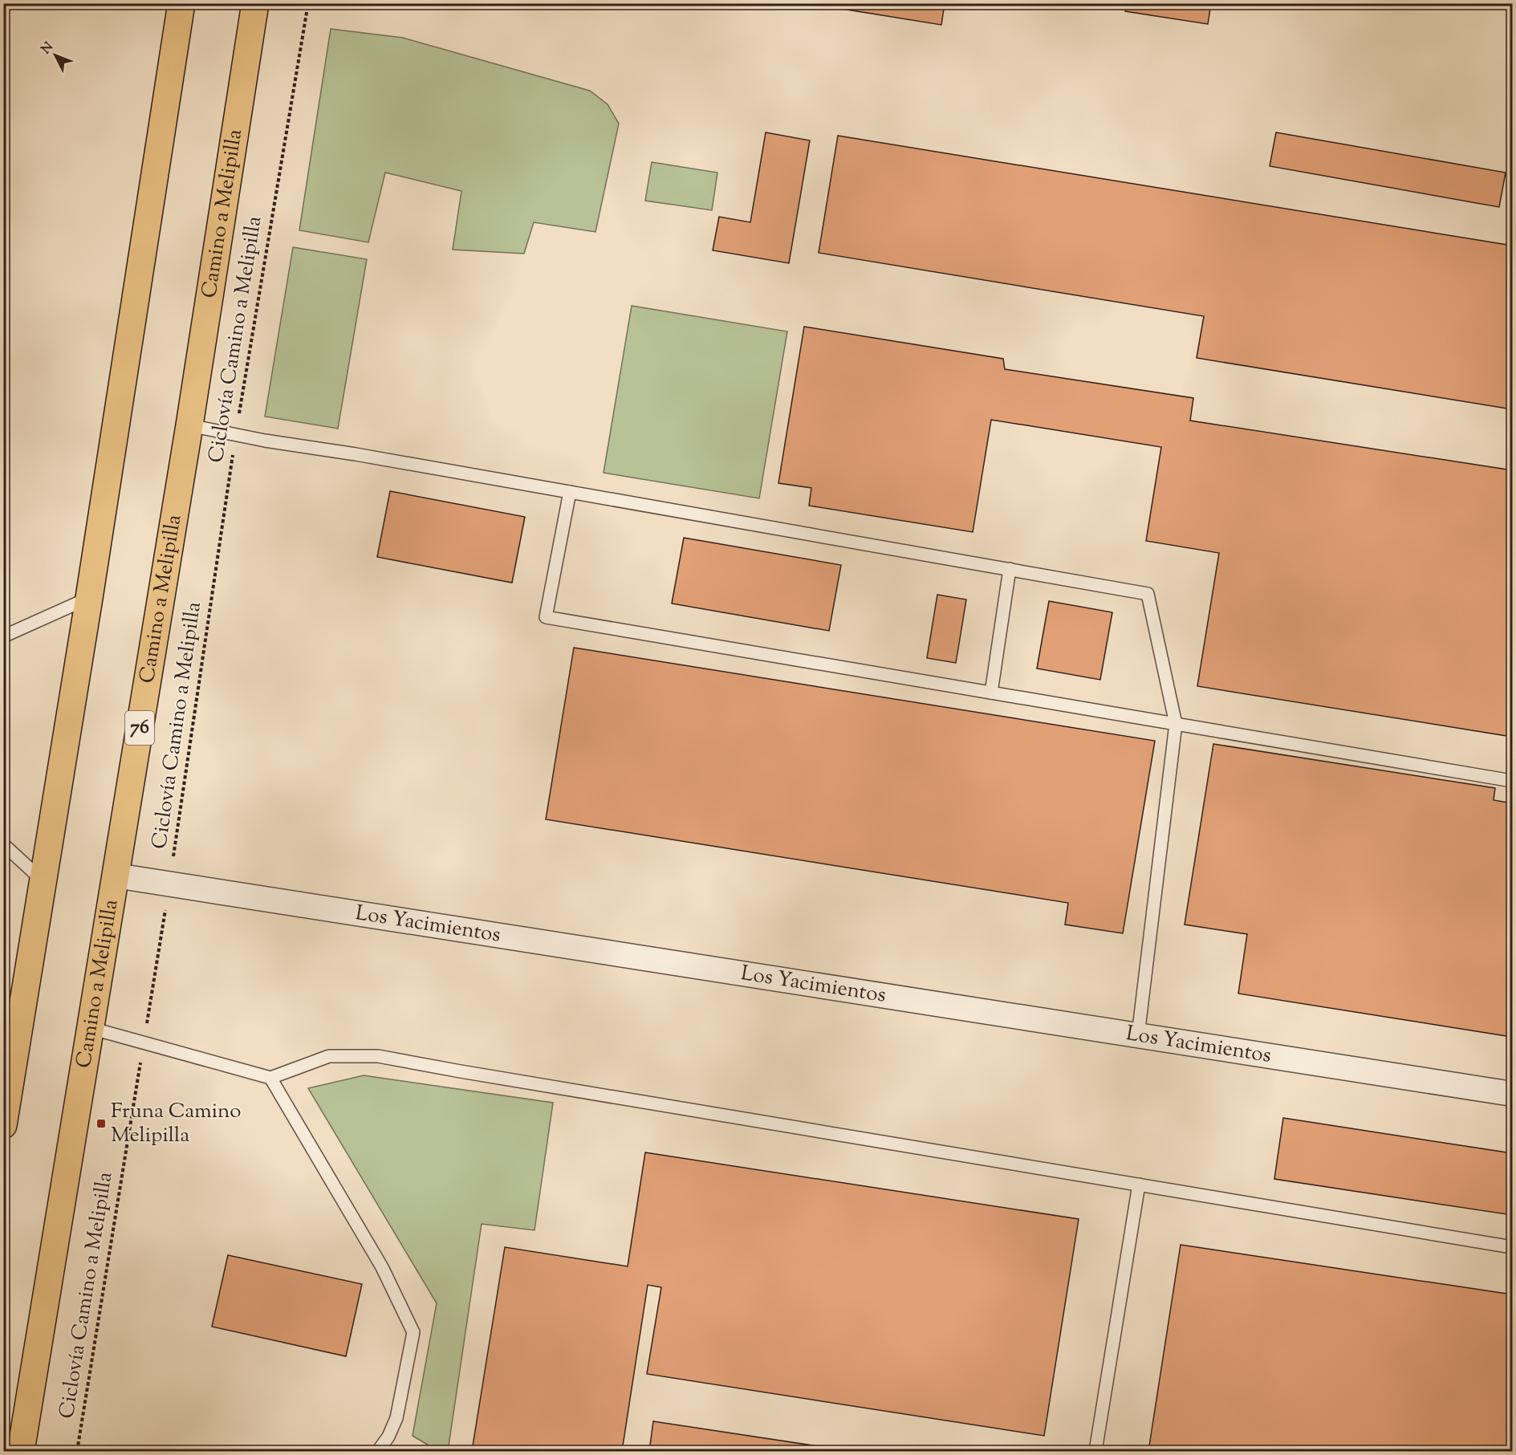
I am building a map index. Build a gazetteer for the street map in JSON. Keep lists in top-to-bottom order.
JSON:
{
  "streets": {
    "main road": ["Camino a Melipilla", "76"],
    "street": ["Los Yacimientos"],
    "path": ["Ciclovía Camino a Melipilla"]
  },
  "crossings": [
    ["Camino a Melipilla", "Los Yacimientos"],
    ["Ciclovía Camino a Melipilla", "Los Yacimientos"]
  ],
  "places": {
    "transit": ["Fruna Camino Melipilla"]
  },
  "north": "top left"
}
